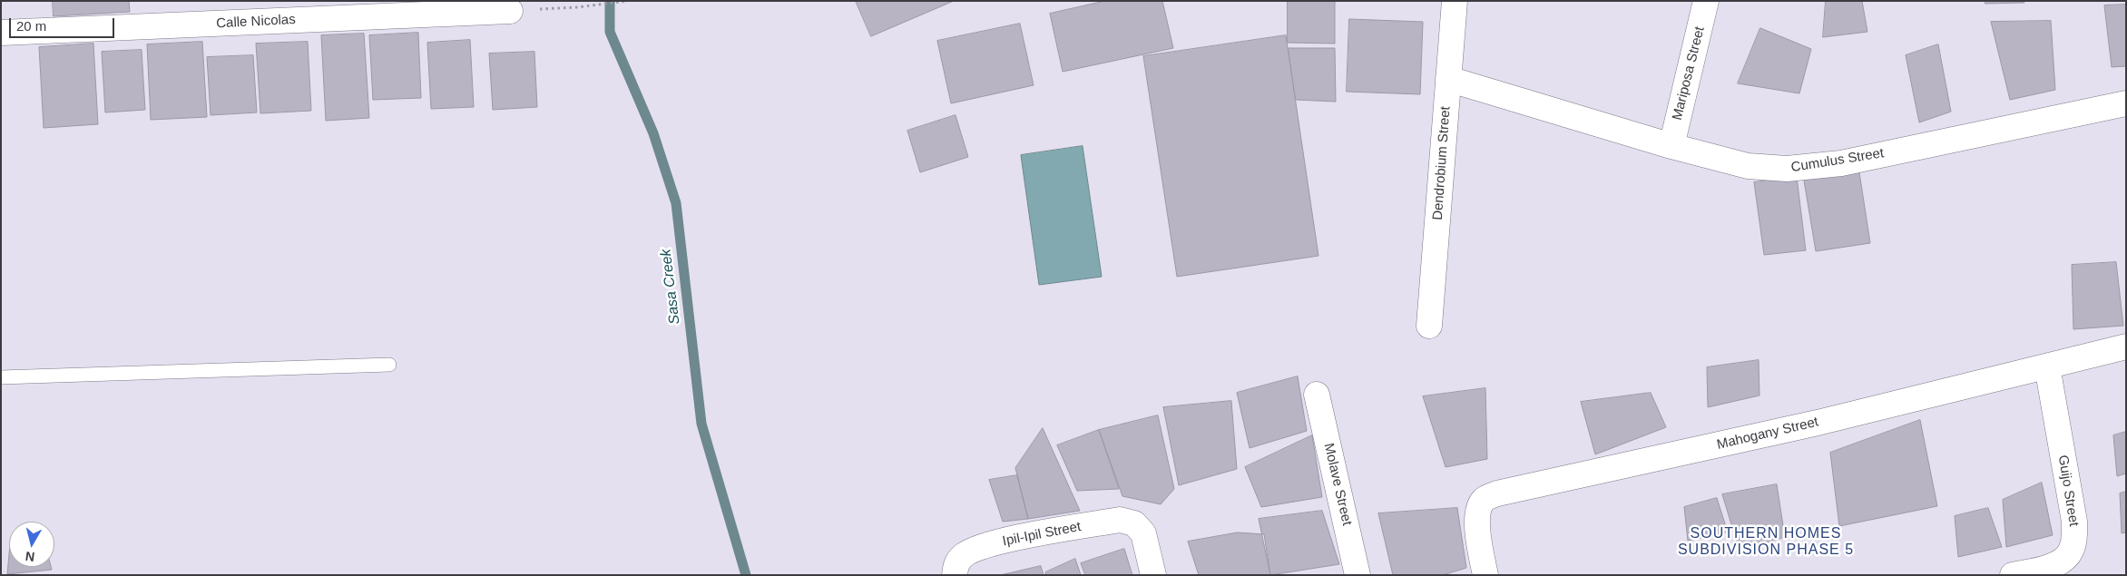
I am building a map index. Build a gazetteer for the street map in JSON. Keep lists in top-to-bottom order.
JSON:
{
  "streets": {
    "street": [
      "Calle Nicolas",
      "Mariposa Street",
      "Cumulus Street",
      "Dendrobium Street",
      "Mahogany Street",
      "Molave Street",
      "Guijo Street",
      "Ipil-Ipil Street"
    ]
  },
  "crossings": [
    ["Mariposa Street", "Cumulus Street"],
    ["Cumulus Street", "Dendrobium Street"],
    ["Mahogany Street", "Guijo Street"]
  ],
  "districts": ["SOUTHERN HOMES SUBDIVISION PHASE 5"],
  "water": ["Sasa Creek"],
  "scale_bar": "20 m",
  "north": "bottom"
}
